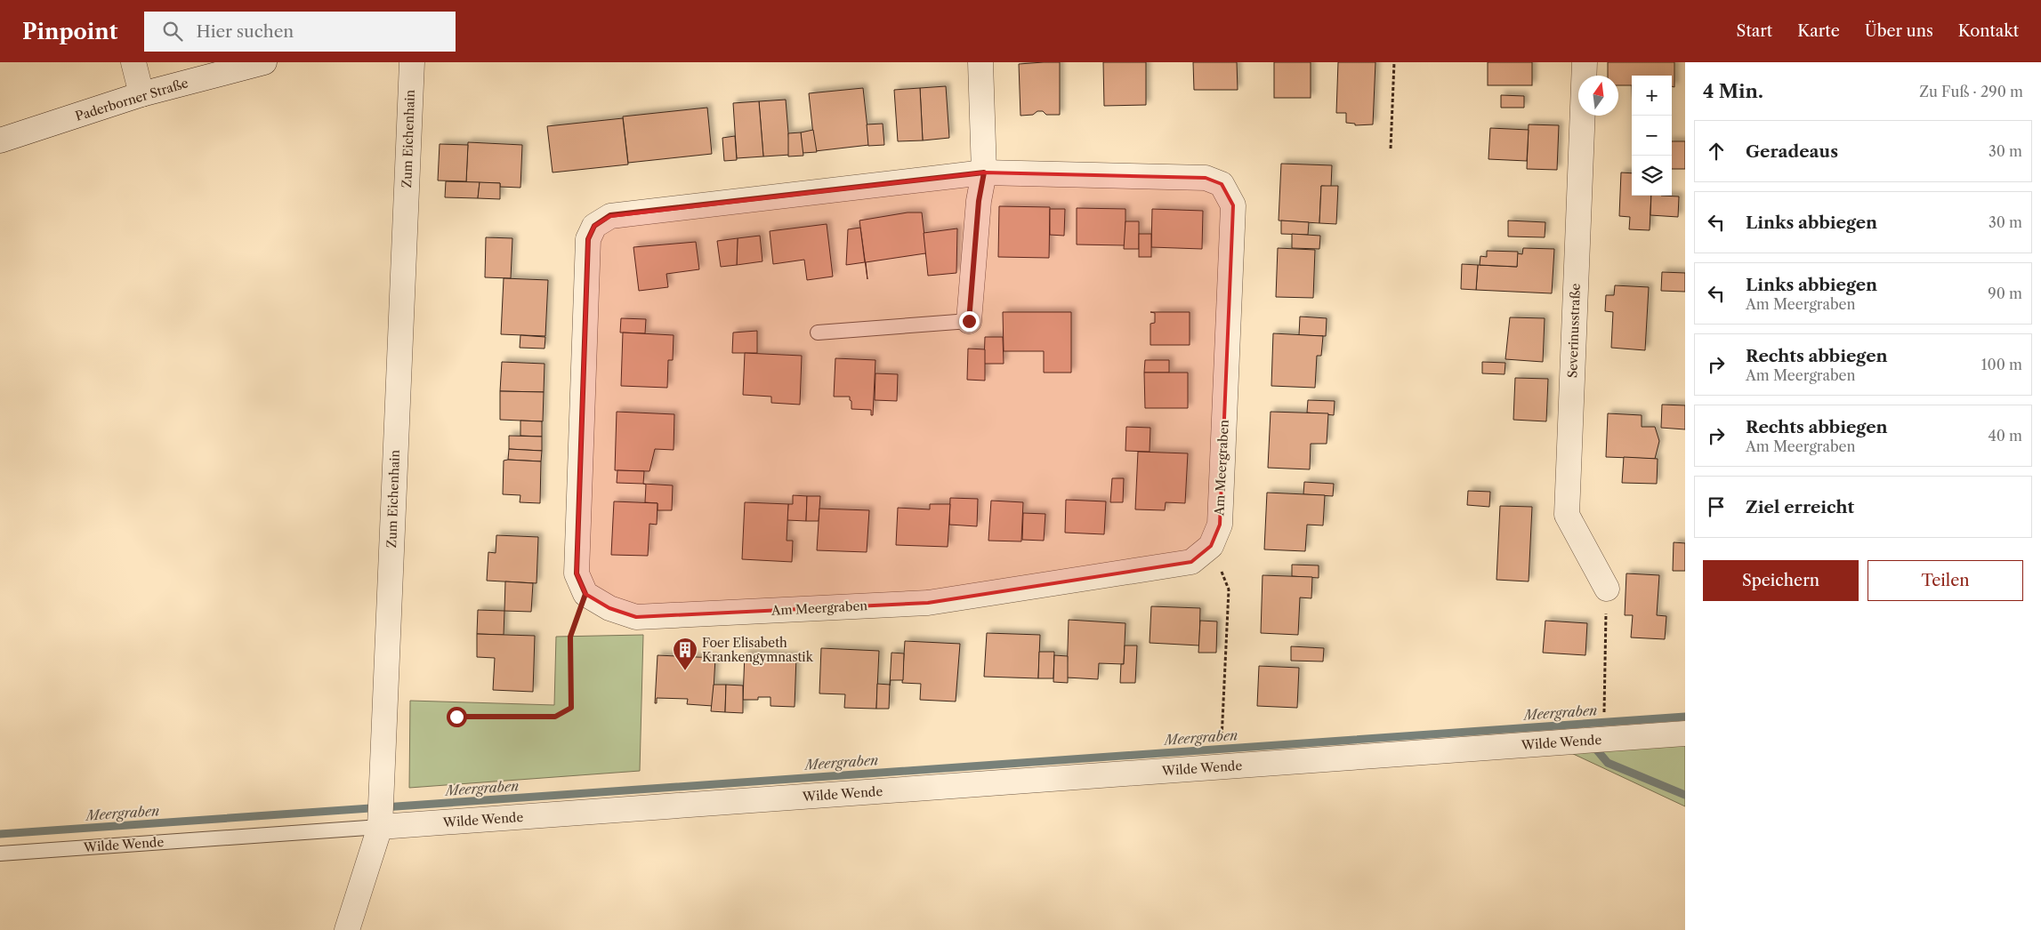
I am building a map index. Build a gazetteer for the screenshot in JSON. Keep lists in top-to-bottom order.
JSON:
{
  "streets": {
    "street": [
      "Paderborner Straße",
      "Zum Eichenhain",
      "Severinusstraße",
      "Am Meergraben",
      "Wilde Wende"
    ]
  },
  "crossings": [
    ["Zum Eichenhain", "Wilde Wende"]
  ],
  "water": ["Meergraben"],
  "places": {
    "building": ["Foer Elisabeth Krankengymnastik"]
  },
  "north": "top",
  "page": {
    "header": "Pinpoint",
    "search": "Hier suchen",
    "nav": [
      "Start",
      "Karte",
      "Über uns",
      "Kontakt"
    ],
    "heading": ["4 Min.", "Zu Fuß · 290 m"],
    "map_buttons": ["+", "−"],
    "list": [
      ["Geradeaus", "30 m"],
      ["Links abbiegen", "30 m"],
      ["Links abbiegen", "Am Meergraben", "90 m"],
      ["Rechts abbiegen", "Am Meergraben", "100 m"],
      ["Rechts abbiegen", "Am Meergraben", "40 m"],
      "Ziel erreicht"
    ],
    "buttons": ["Speichern", "Teilen"]
  }
}
